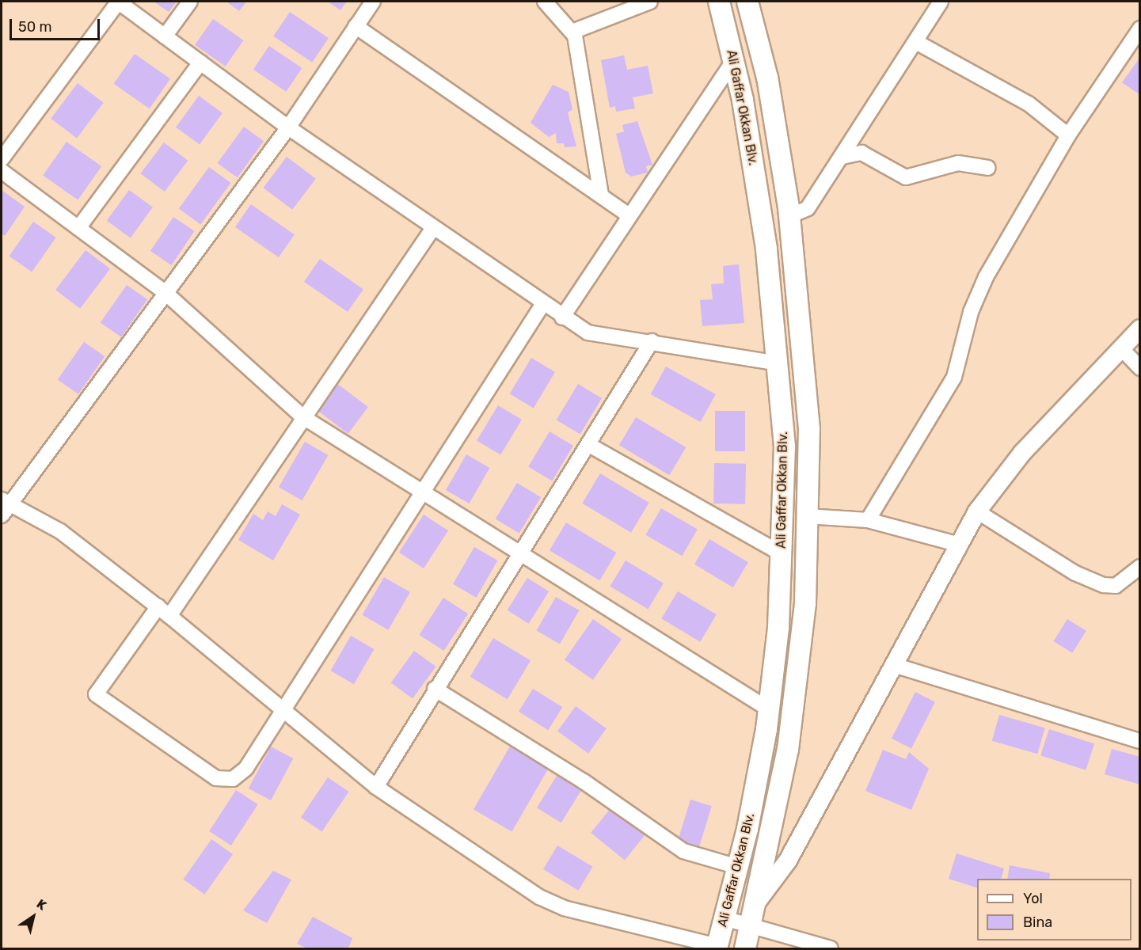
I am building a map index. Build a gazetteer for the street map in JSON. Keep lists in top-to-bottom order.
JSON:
{
  "streets": {
    "main road": ["Ali Gaffar Okkan Blv."]
  },
  "legend": ["Yol", "Bina"],
  "scale_bar": "50 m",
  "north": "top right"
}
